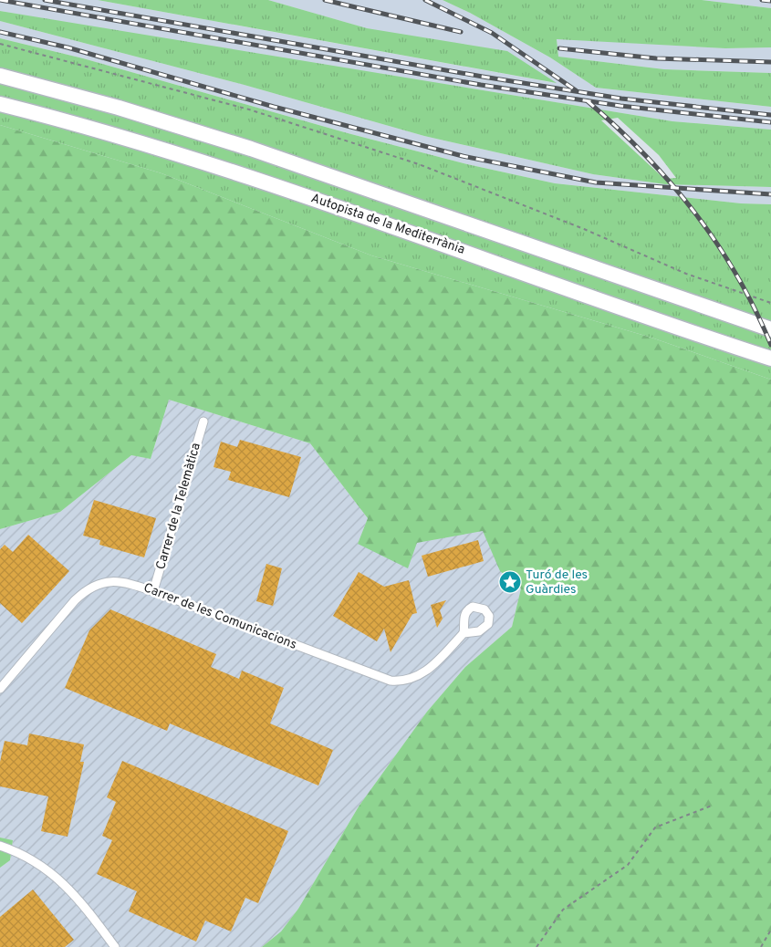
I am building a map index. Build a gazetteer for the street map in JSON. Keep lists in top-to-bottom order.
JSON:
{
  "streets": {
    "highway": ["Autopista de la Mediterrània"],
    "street": ["Carrer de la Telemàtica", "Carrer de les Comunicacions"]
  },
  "crossings": [
    ["Carrer de la Telemàtica", "Carrer de les Comunicacions"]
  ],
  "places": {
    "place": ["Turó de les Guàrdies"]
  }
}
